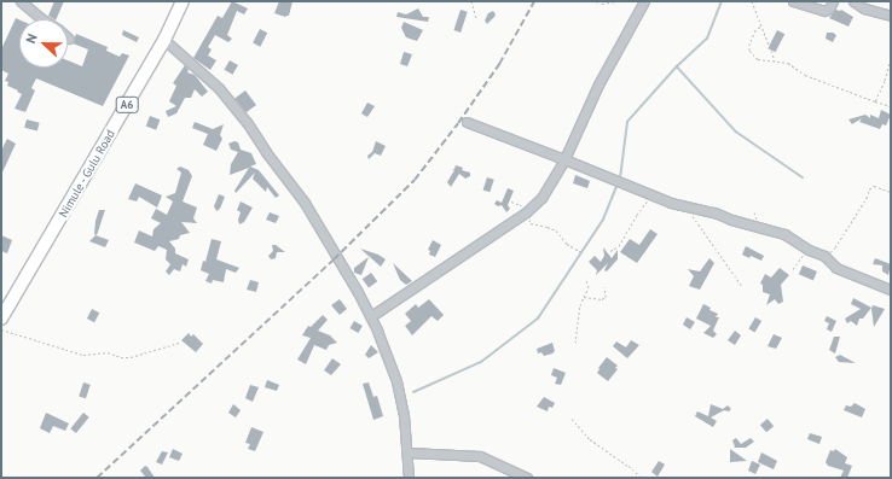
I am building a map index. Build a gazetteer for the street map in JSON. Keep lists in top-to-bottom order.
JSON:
{
  "streets": {
    "main road": ["A6", "Nimule - Gulu Road"]
  },
  "north": "left"
}
